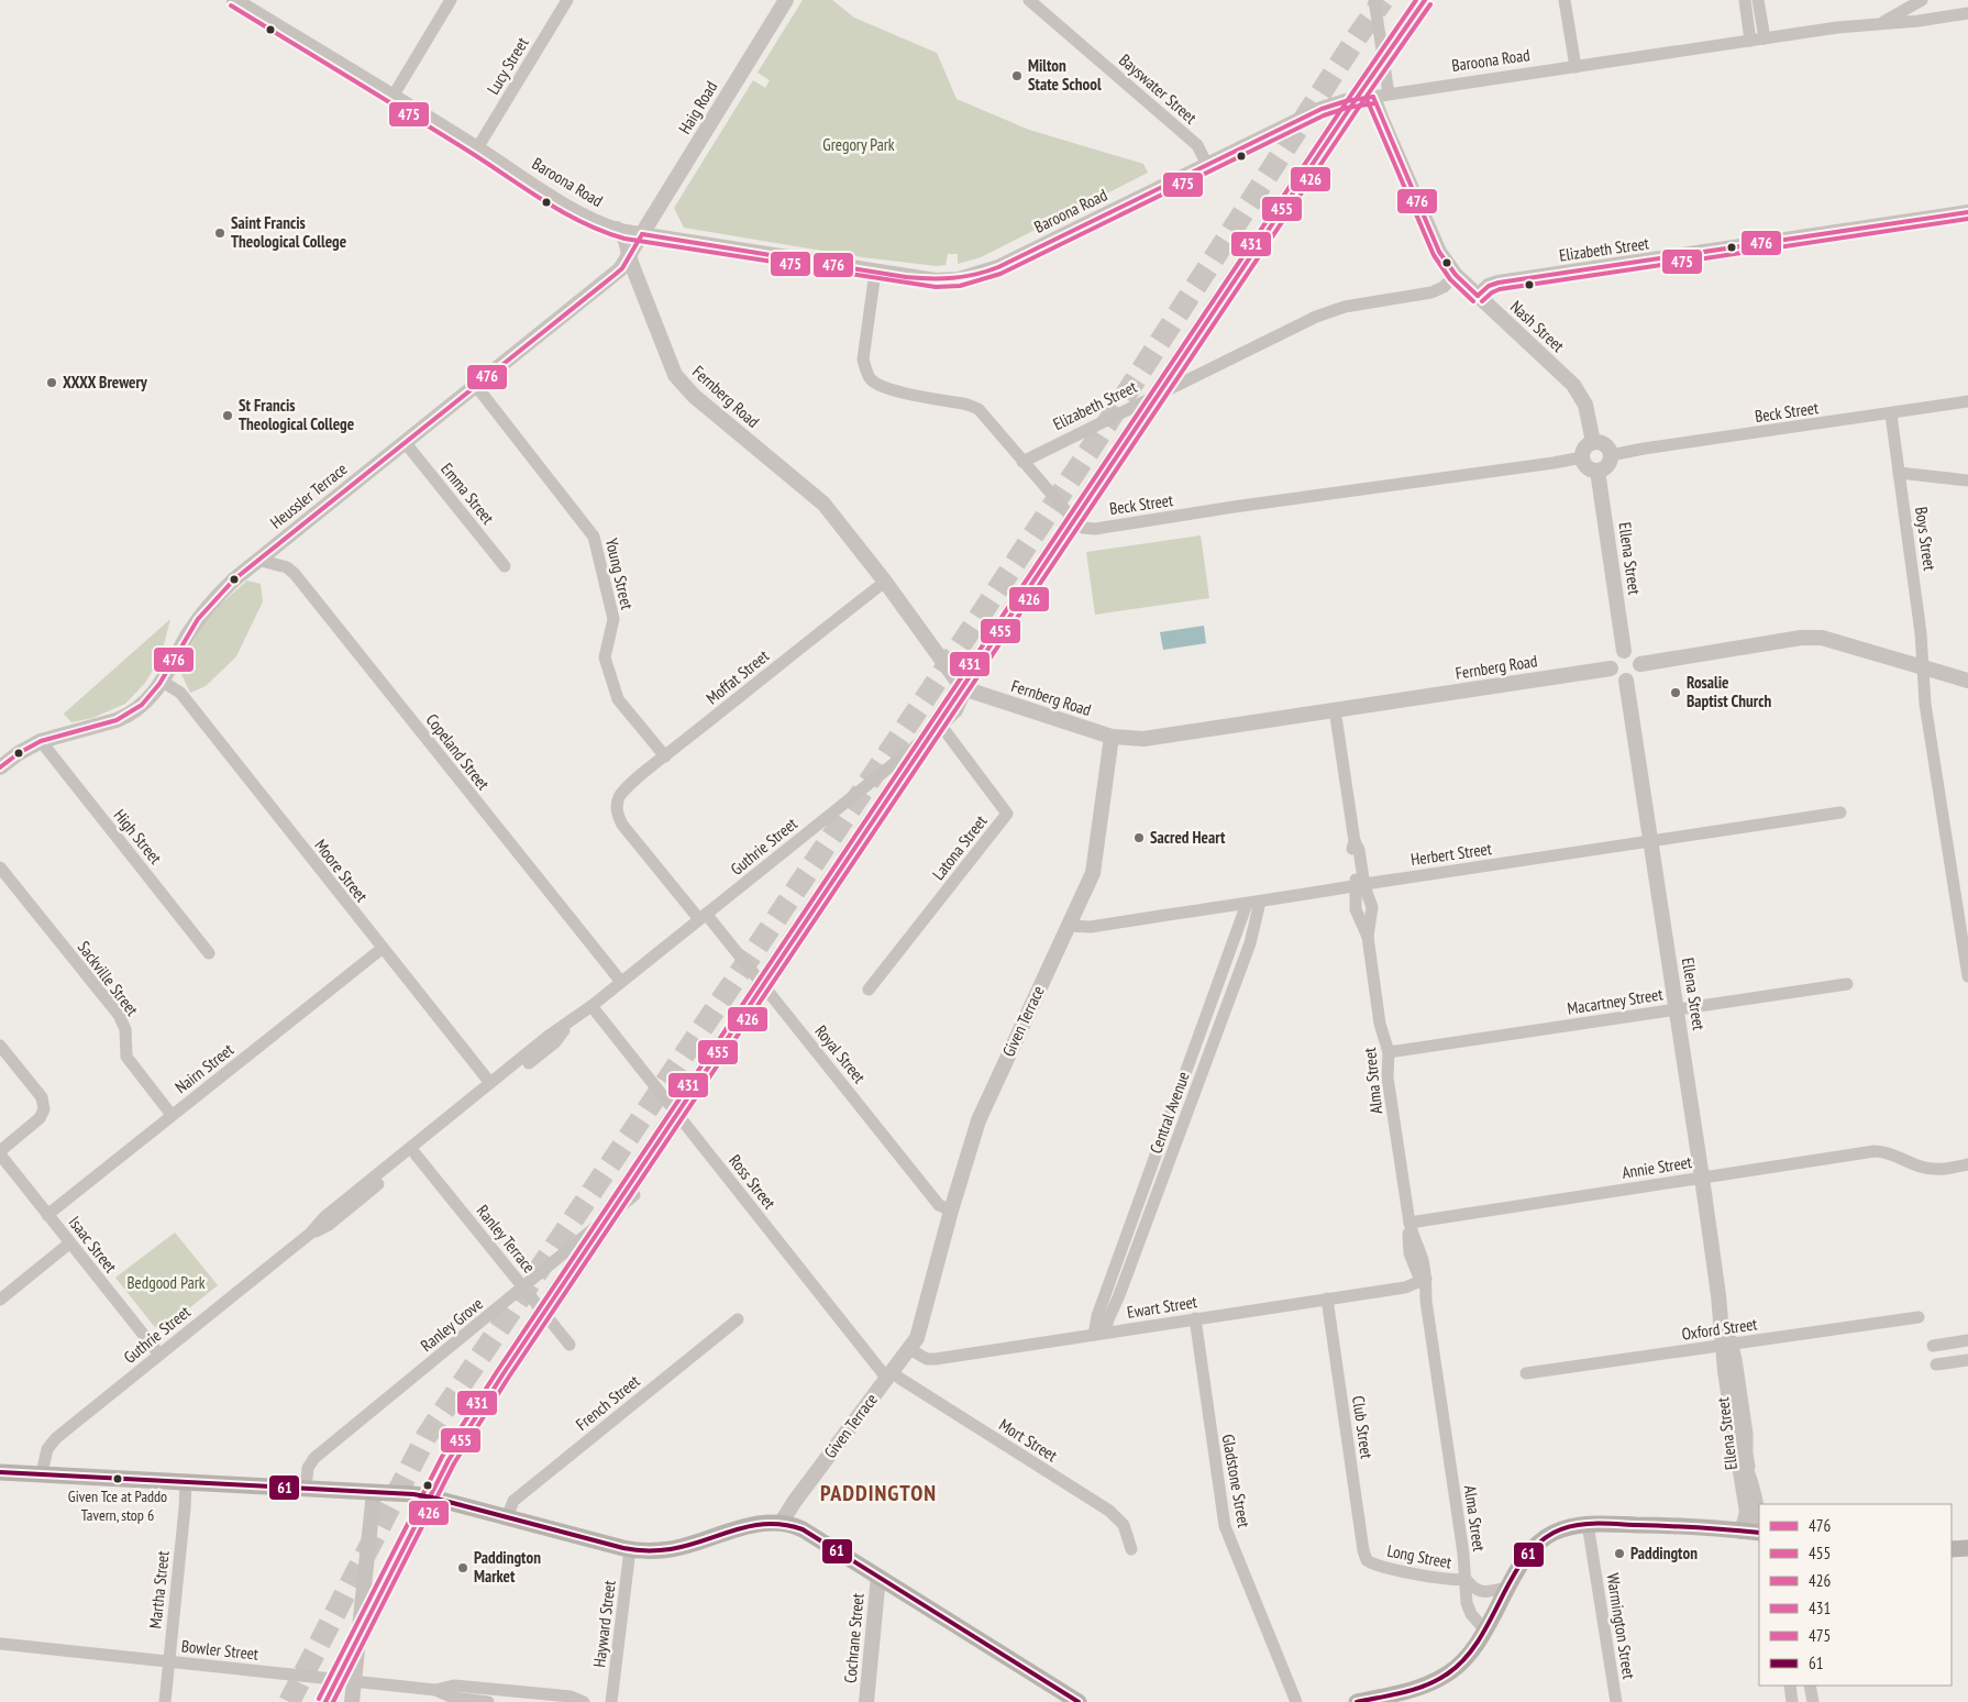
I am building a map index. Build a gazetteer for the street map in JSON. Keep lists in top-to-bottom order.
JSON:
{
  "streets": {
    "street": [
      "Baroona Road",
      "Lucy Street",
      "Bayswater Street",
      "Haig Road",
      "Elizabeth Street",
      "Nash Street",
      "Fernberg Road",
      "Beck Street",
      "Emma Street",
      "Heussler Terrace",
      "Boys Street",
      "Ellena Street",
      "Young Street",
      "Moffat Street",
      "Copeland Street",
      "High Street",
      "Guthrie Street",
      "Latona Street",
      "Herbert Street",
      "Moore Street",
      "Sackville Street",
      "Macartney Street",
      "Given Terrace",
      "Royal Street",
      "Nairn Street",
      "Alma Street",
      "Central Avenue",
      "Annie Street",
      "Ross Street",
      "Ranley Terrace",
      "Isaac Street",
      "Ewart Street",
      "Ranley Grove",
      "Oxford Street",
      "French Street",
      "Club Street",
      "Mort Street",
      "Gladstone Street",
      "Long Street",
      "Martha Street",
      "Hayward Street",
      "Warmington Street",
      "Cochrane Street",
      "Bowler Street"
    ]
  },
  "crossings": [
    ["Baroona Road", "Lucy Street"],
    ["Baroona Road", "Bayswater Street"],
    ["Baroona Road", "Haig Road"],
    ["Baroona Road", "Nash Street"],
    ["Baroona Road", "Fernberg Road"],
    ["Baroona Road", "Beck Street"],
    ["Baroona Road", "Heussler Terrace"],
    ["Haig Road", "Heussler Terrace"],
    ["Elizabeth Street", "Nash Street"],
    ["Elizabeth Street", "Beck Street"],
    ["Nash Street", "Beck Street"],
    ["Nash Street", "Ellena Street"],
    ["Fernberg Road", "Heussler Terrace"],
    ["Fernberg Road", "Ellena Street"],
    ["Fernberg Road", "Moffat Street"],
    ["Fernberg Road", "Guthrie Street"],
    ["Fernberg Road", "Given Terrace"],
    ["Fernberg Road", "Alma Street"],
    ["Beck Street", "Boys Street"],
    ["Beck Street", "Ellena Street"],
    ["Emma Street", "Heussler Terrace"],
    ["Heussler Terrace", "Young Street"],
    ["Heussler Terrace", "Copeland Street"],
    ["Heussler Terrace", "High Street"],
    ["Heussler Terrace", "Moore Street"],
    ["Ellena Street", "Herbert Street"],
    ["Ellena Street", "Macartney Street"],
    ["Ellena Street", "Annie Street"],
    ["Ellena Street", "Oxford Street"],
    ["Young Street", "Moffat Street"],
    ["Moffat Street", "Royal Street"],
    ["Copeland Street", "Guthrie Street"],
    ["Guthrie Street", "Latona Street"],
    ["Guthrie Street", "Moore Street"],
    ["Guthrie Street", "Royal Street"],
    ["Guthrie Street", "Ross Street"],
    ["Guthrie Street", "Ranley Terrace"],
    ["Guthrie Street", "Isaac Street"],
    ["Herbert Street", "Given Terrace"],
    ["Herbert Street", "Alma Street"],
    ["Herbert Street", "Central Avenue"],
    ["Moore Street", "Nairn Street"],
    ["Sackville Street", "Nairn Street"],
    ["Macartney Street", "Alma Street"],
    ["Given Terrace", "Royal Street"],
    ["Given Terrace", "Ross Street"],
    ["Given Terrace", "Ewart Street"],
    ["Given Terrace", "Mort Street"],
    ["Nairn Street", "Isaac Street"],
    ["Alma Street", "Annie Street"],
    ["Alma Street", "Ewart Street"],
    ["Alma Street", "Long Street"],
    ["Central Avenue", "Ewart Street"],
    ["Ross Street", "Mort Street"],
    ["Ranley Terrace", "Ranley Grove"],
    ["Ewart Street", "Club Street"],
    ["Ewart Street", "Gladstone Street"],
    ["Club Street", "Long Street"],
    ["Martha Street", "Bowler Street"]
  ],
  "districts": ["PADDINGTON"],
  "parks": ["Gregory Park", "Bedgood Park"],
  "places": [
    "Milton State School",
    "Saint Francis Theological College",
    "XXXX Brewery",
    "St Francis Theological College",
    "Rosalie Baptist Church",
    "Sacred Heart",
    "Given Tce at Paddo Tavern, stop 6",
    "Paddington",
    "Paddington Market"
  ],
  "lines": [
    "transit line 455",
    "transit line 431",
    "transit line 426",
    "transit line 475",
    "transit line 476",
    "transit line 61"
  ],
  "legend": [
    "476",
    "455",
    "426",
    "431",
    "475",
    "61"
  ]
}
